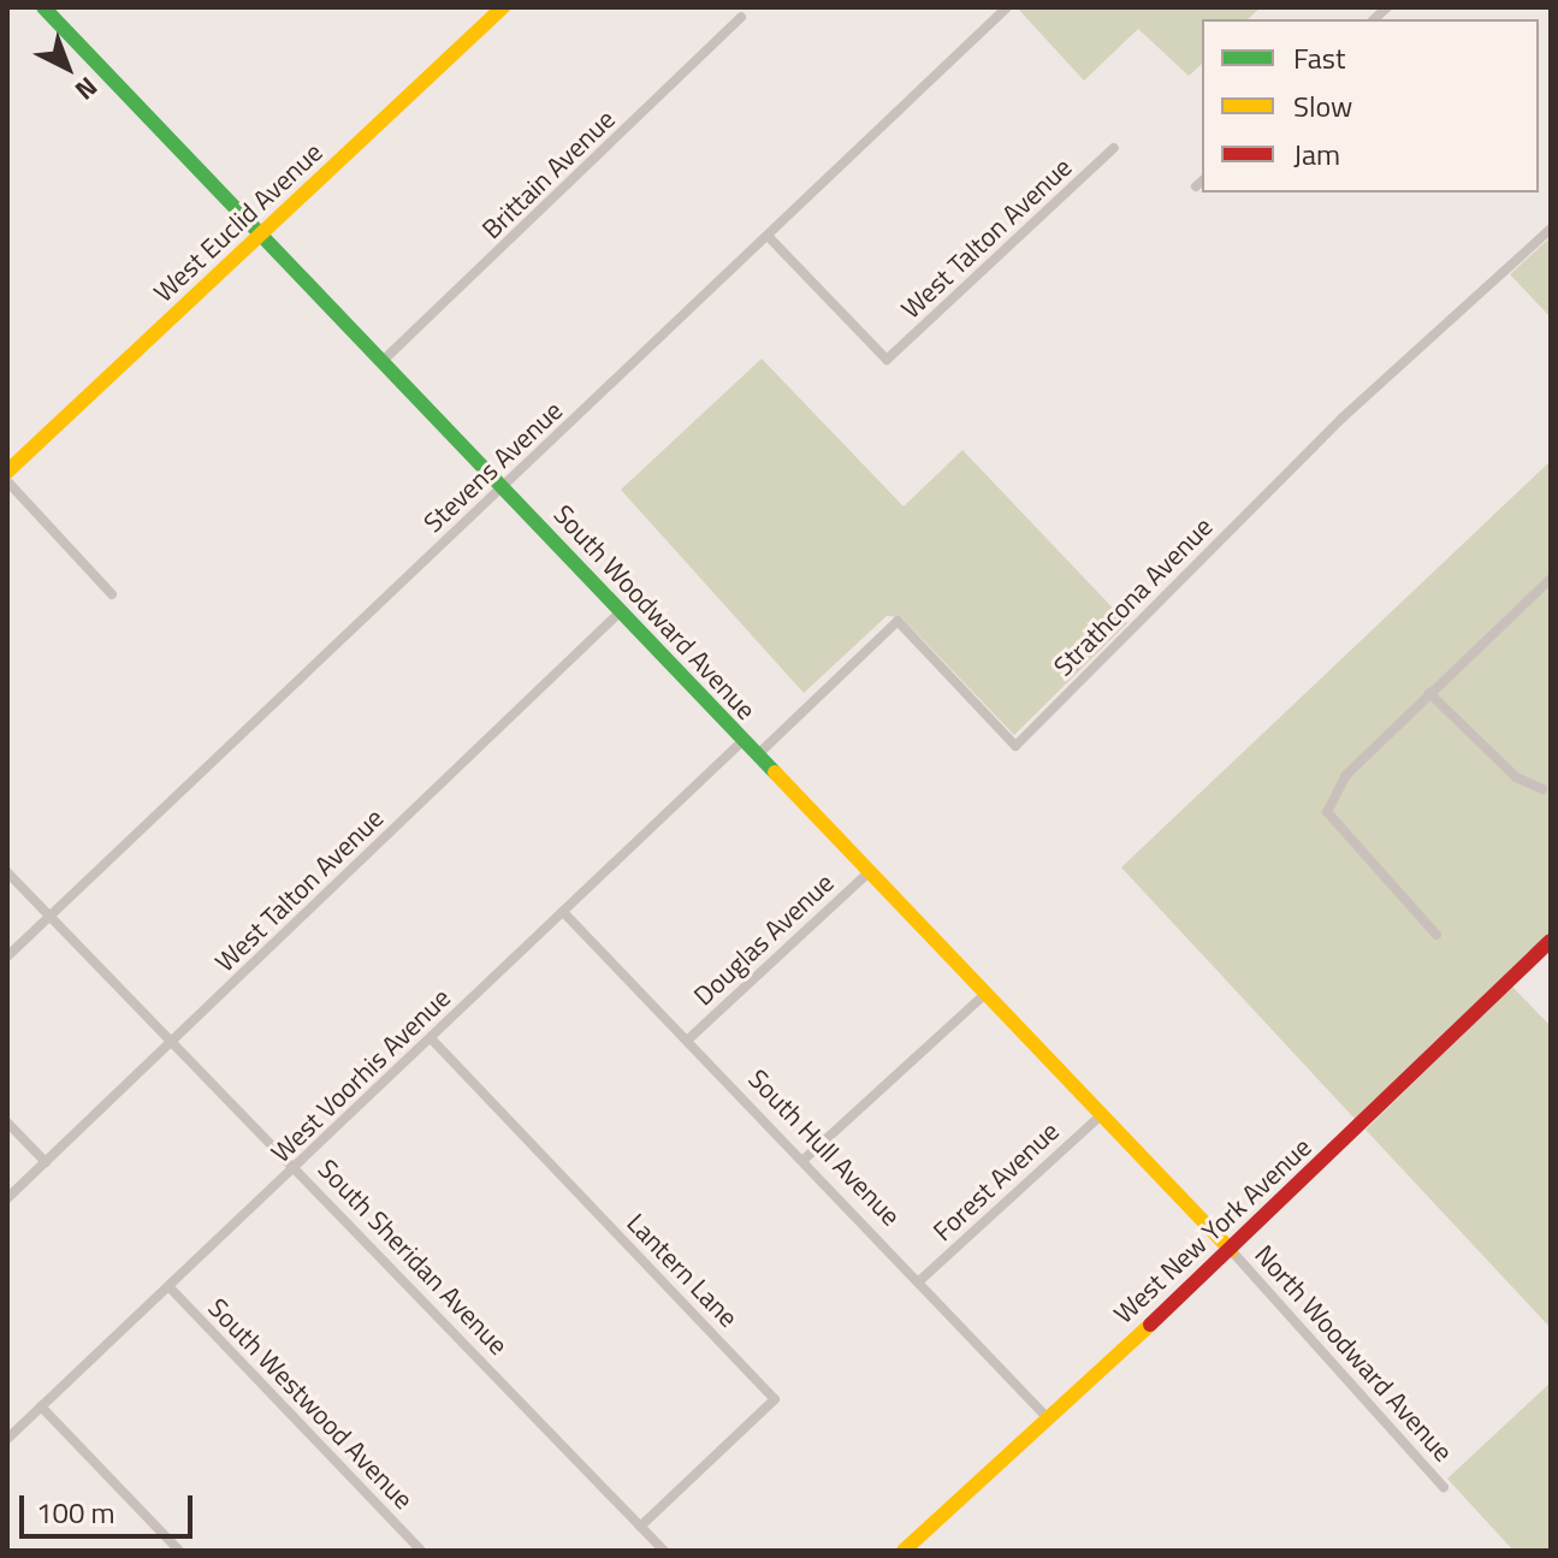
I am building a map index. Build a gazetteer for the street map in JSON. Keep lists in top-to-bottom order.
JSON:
{
  "streets": {
    "street": [
      "Brittain Avenue",
      "West Euclid Avenue",
      "West Talton Avenue",
      "Stevens Avenue",
      "Strathcona Avenue",
      "South Woodward Avenue",
      "Douglas Avenue",
      "West Voorhis Avenue",
      "South Hull Avenue",
      "Forest Avenue",
      "West New York Avenue",
      "South Sheridan Avenue",
      "Lantern Lane",
      "North Woodward Avenue",
      "South Westwood Avenue"
    ]
  },
  "crossings": [
    ["Brittain Avenue", "South Woodward Avenue"],
    ["West Euclid Avenue", "South Woodward Avenue"],
    ["West Talton Avenue", "Stevens Avenue"],
    ["West Talton Avenue", "South Woodward Avenue"],
    ["West Talton Avenue", "South Sheridan Avenue"],
    ["Stevens Avenue", "South Woodward Avenue"],
    ["Stevens Avenue", "South Sheridan Avenue"],
    ["Strathcona Avenue", "South Woodward Avenue"],
    ["South Woodward Avenue", "Douglas Avenue"],
    ["South Woodward Avenue", "West Voorhis Avenue"],
    ["South Woodward Avenue", "Forest Avenue"],
    ["South Woodward Avenue", "West New York Avenue"],
    ["South Woodward Avenue", "North Woodward Avenue"],
    ["Douglas Avenue", "South Hull Avenue"],
    ["West Voorhis Avenue", "South Hull Avenue"],
    ["West Voorhis Avenue", "South Sheridan Avenue"],
    ["West Voorhis Avenue", "Lantern Lane"],
    ["West Voorhis Avenue", "South Westwood Avenue"],
    ["South Hull Avenue", "Forest Avenue"],
    ["South Hull Avenue", "West New York Avenue"],
    ["West New York Avenue", "North Woodward Avenue"],
    ["South Sheridan Avenue", "Lantern Lane"]
  ],
  "legend": ["Fast", "Slow", "Jam"],
  "scale_bar": "100 m",
  "north": "bottom right"
}
